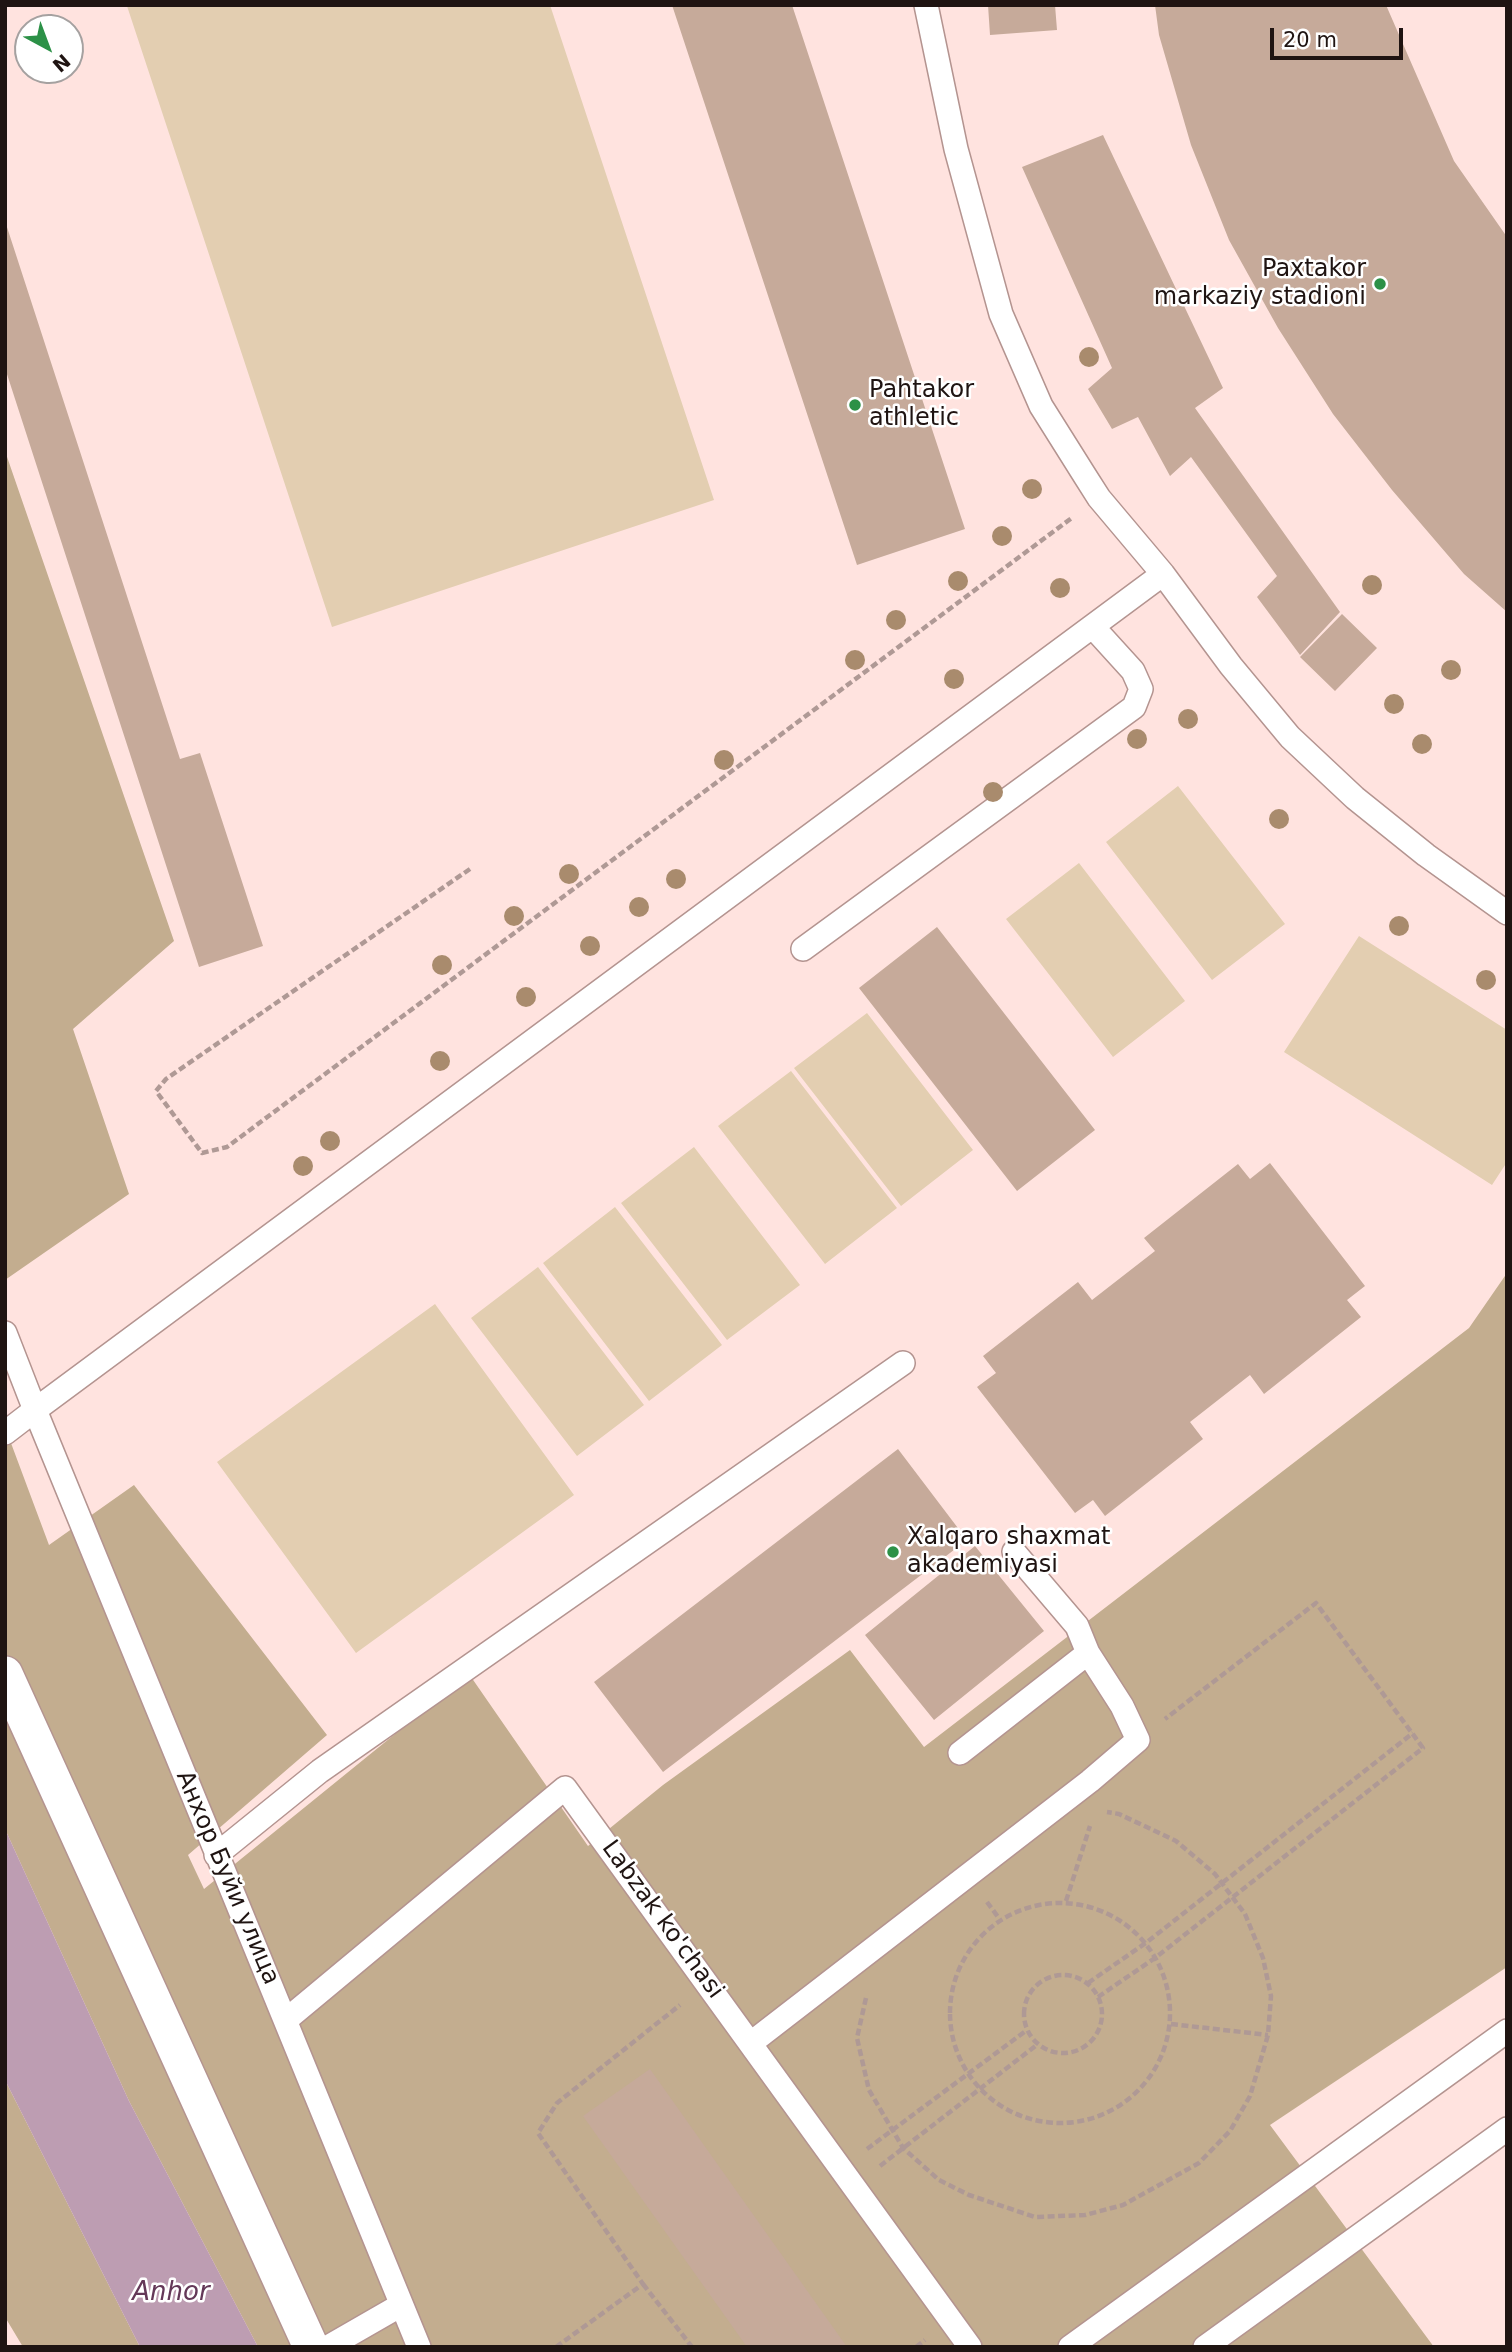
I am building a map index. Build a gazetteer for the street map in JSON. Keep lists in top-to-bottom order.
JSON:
{
  "streets": {
    "lane": ["Анхор Буйи улица", "Labzak ko'chasi"]
  },
  "crossings": [
    ["Анхор Буйи улица", "Labzak ko'chasi"]
  ],
  "water": ["Anhor"],
  "places": ["Paxtakor markaziy stadioni", "Pahtakor athletic", "Xalqaro shaxmat akademiyasi"],
  "scale_bar": "20 m",
  "north": "bottom right"
}
